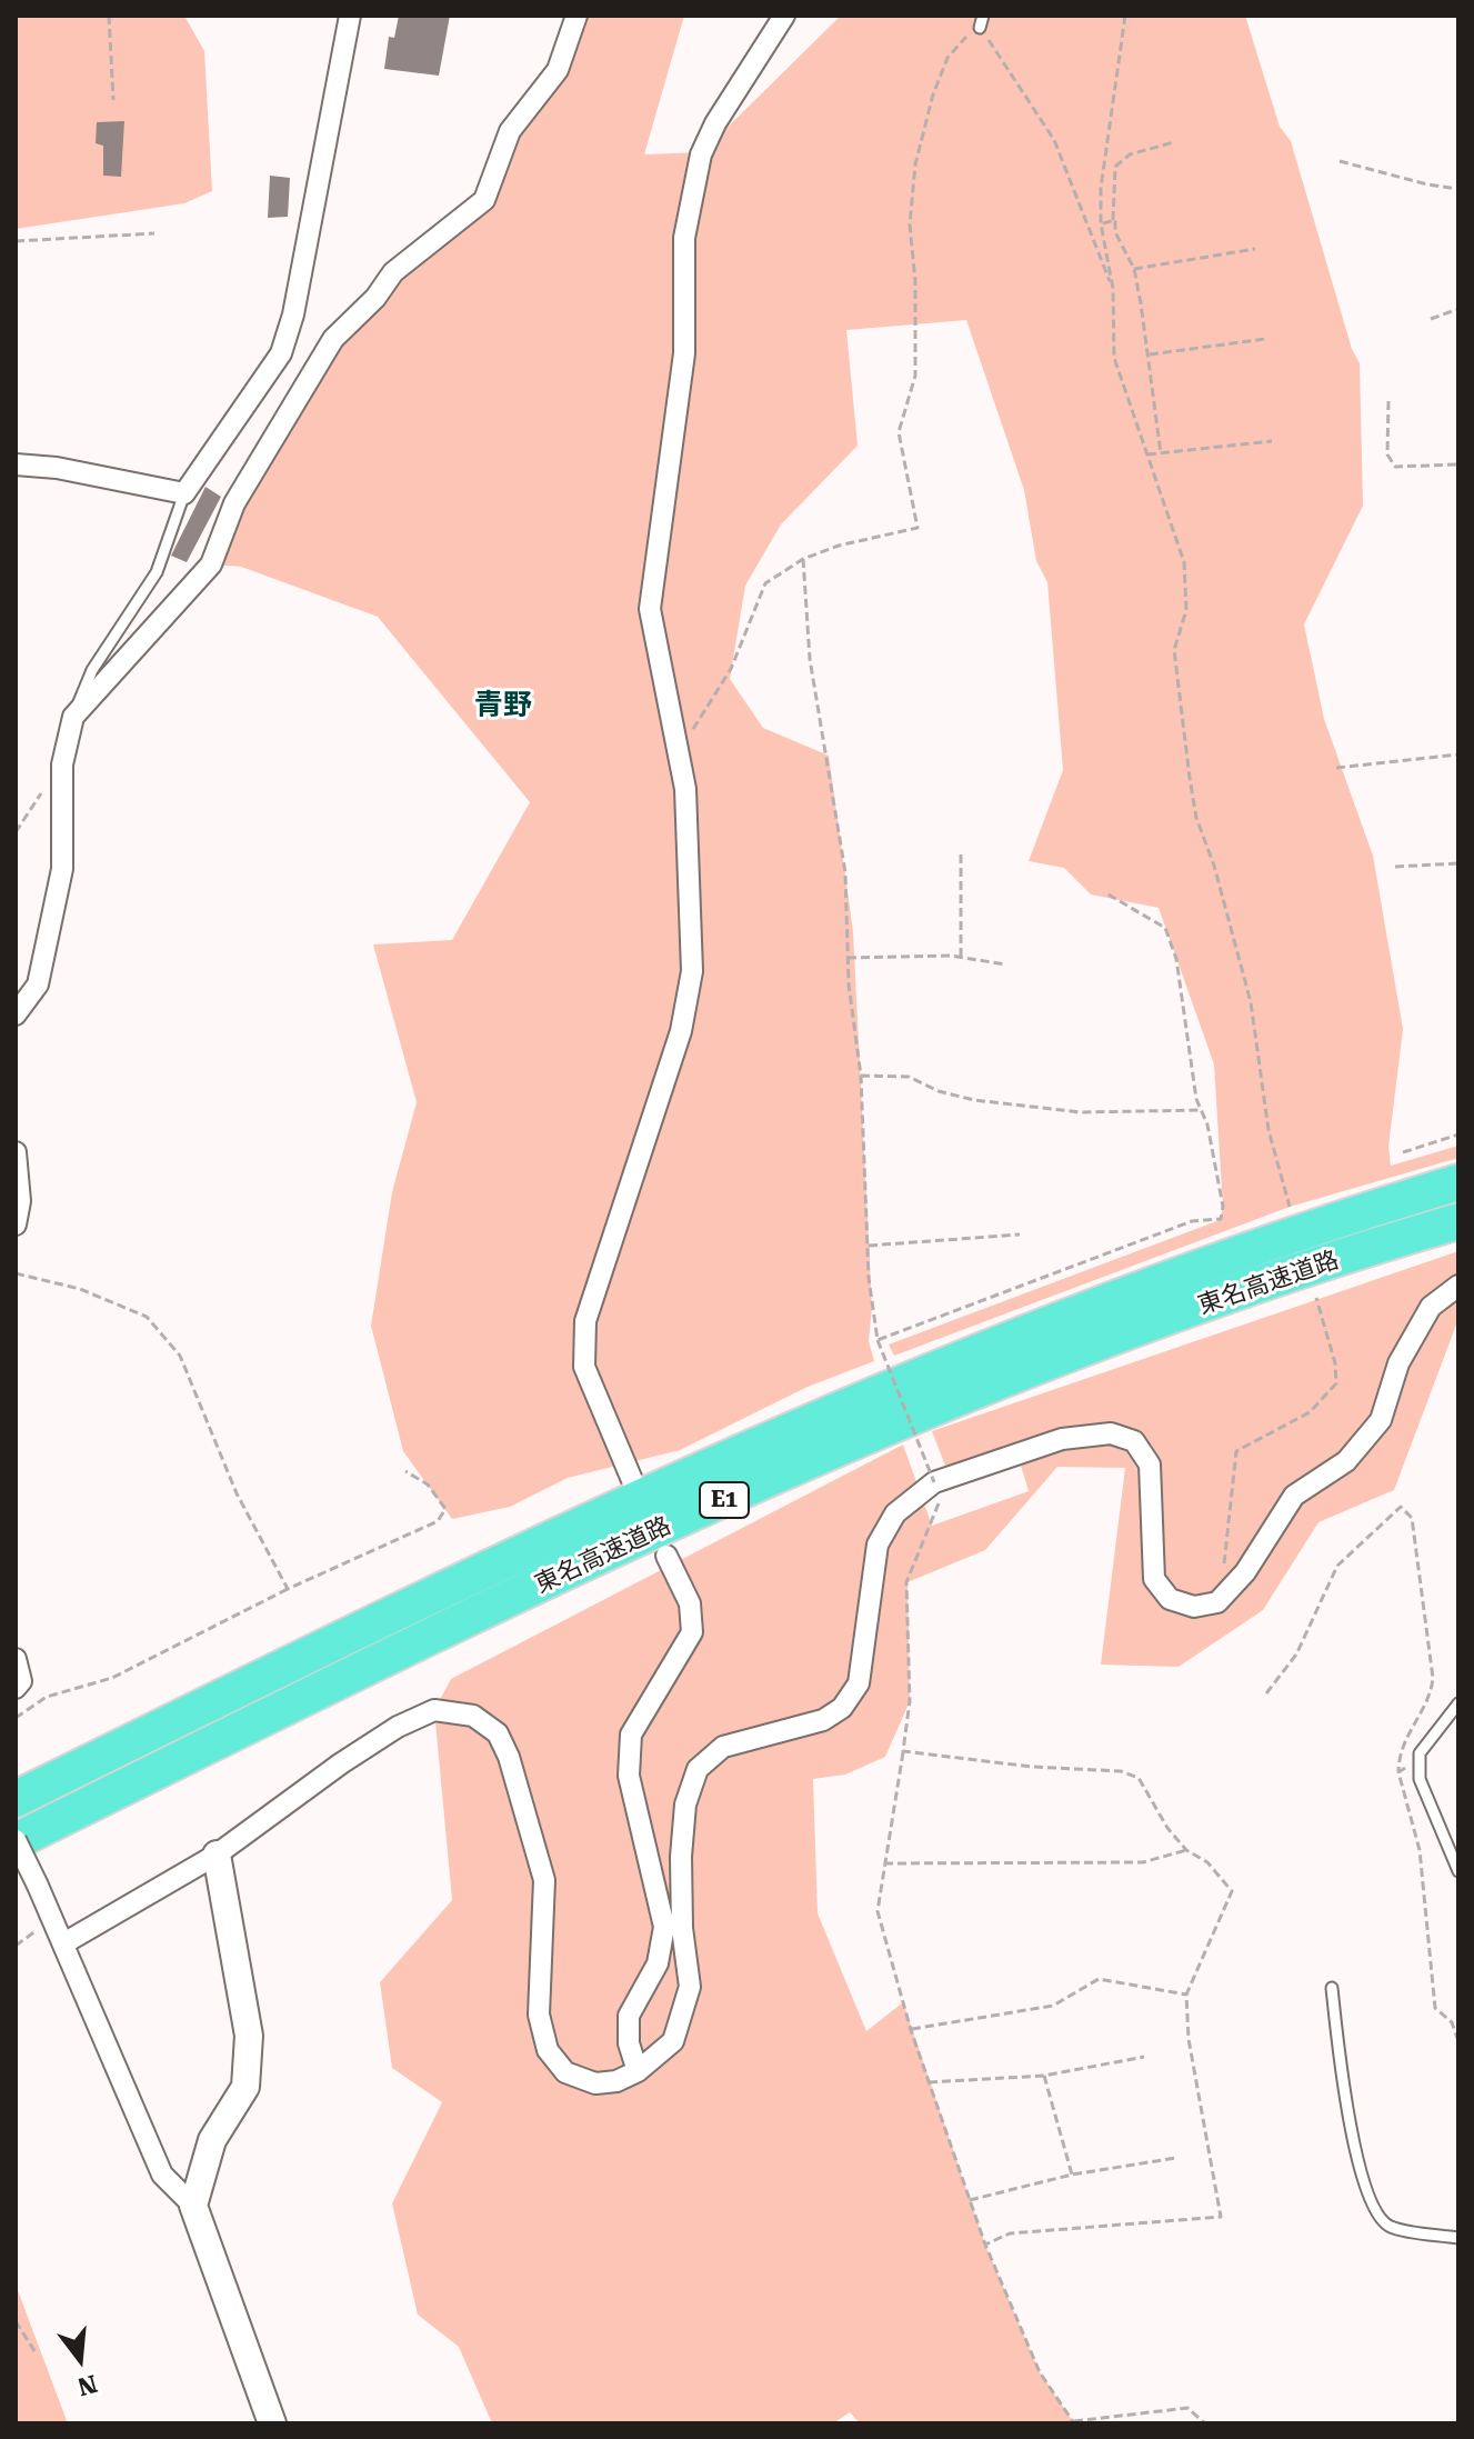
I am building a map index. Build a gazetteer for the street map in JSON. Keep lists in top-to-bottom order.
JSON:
{
  "streets": {
    "highway": ["東名高速道路", "E1"]
  },
  "districts": ["青野"],
  "north": "bottom"
}
